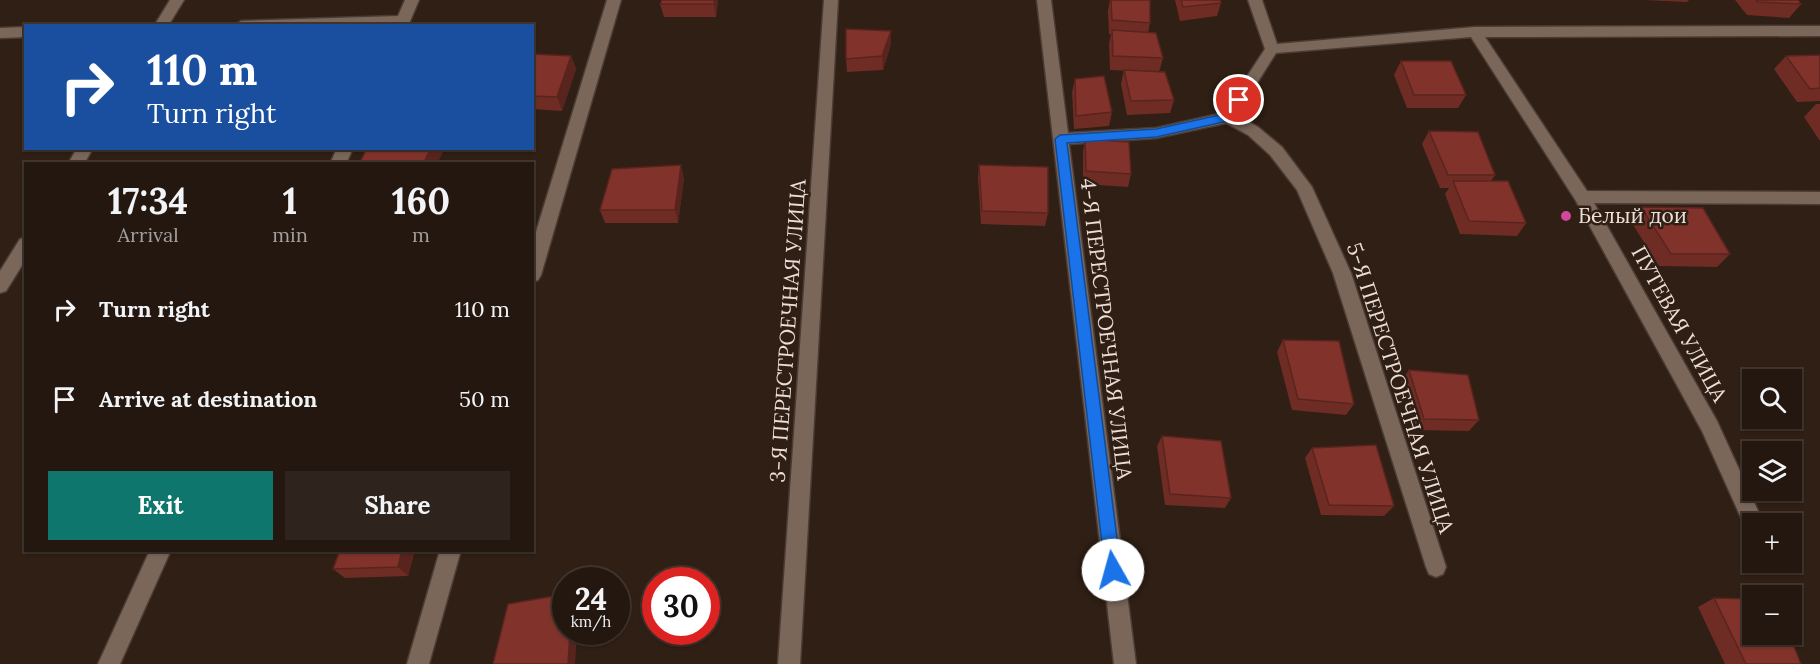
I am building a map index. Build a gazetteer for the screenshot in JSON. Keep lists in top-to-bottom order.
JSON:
{
  "streets": {
    "street": [
      "ПУТЕВАЯ УЛИЦА",
      "4-Я ПЕРЕСТРОЕЧНАЯ УЛИЦА",
      "3-Я ПЕРЕСТРОЕЧНАЯ УЛИЦА",
      "5-Я ПЕРЕСТРОЕЧНАЯ УЛИЦА"
    ]
  },
  "places": ["Белый дои"],
  "page": {
    "turn": ["110 m", "Turn right"],
    "eta": [
      "17:34",
      "Arrival",
      "1",
      "min",
      "160",
      "m"
    ],
    "list": [
      {
        "name": "Turn right",
        "value": "110 m"
      },
      {
        "name": "Arrive at destination",
        "value": "50 m"
      }
    ],
    "map_buttons": ["+", "−"],
    "buttons": ["Exit", "Share"],
    "speed": "24 km/h",
    "limit": "30"
  }
}
